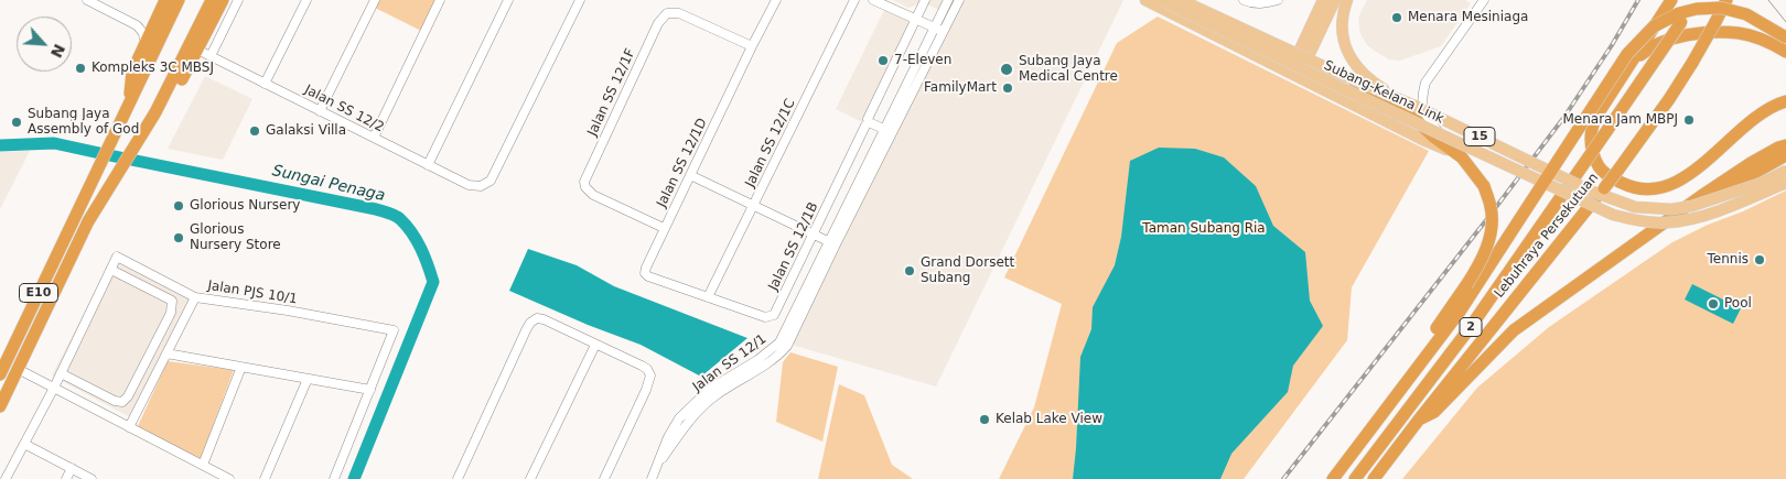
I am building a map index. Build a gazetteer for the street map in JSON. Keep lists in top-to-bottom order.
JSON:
{
  "streets": {
    "highway": ["Lebuhraya Persekutuan", "E10", "2"],
    "main road": ["Subang-Kelana Link", "15"],
    "street": [
      "Jalan SS 12/1F",
      "Jalan SS 12/2",
      "Jalan SS 12/1C",
      "Jalan SS 12/1D",
      "Jalan SS 12/1B",
      "Jalan PJS 10/1",
      "Jalan SS 12/1"
    ]
  },
  "crossings": [
    ["Jalan SS 12/1F", "Jalan SS 12/1D"],
    ["Jalan SS 12/1C", "Jalan SS 12/1D"],
    ["Jalan SS 12/1C", "Jalan SS 12/1B"],
    ["Jalan SS 12/1D", "Jalan SS 12/1B"]
  ],
  "water": ["Sungai Penaga"],
  "parks": ["Taman Subang Ria"],
  "places": [
    "Menara Mesiniaga",
    "7-Eleven",
    "Kompleks 3C MBSJ",
    "Subang Jaya Medical Centre",
    "FamilyMart",
    "Menara Jam MBPJ",
    "Subang Jaya Assembly of God",
    "Galaksi Villa",
    "Glorious Nursery",
    "Glorious Nursery Store",
    "Tennis",
    "Grand Dorsett Subang",
    "Pool",
    "Kelab Lake View"
  ],
  "north": "bottom right"
}
